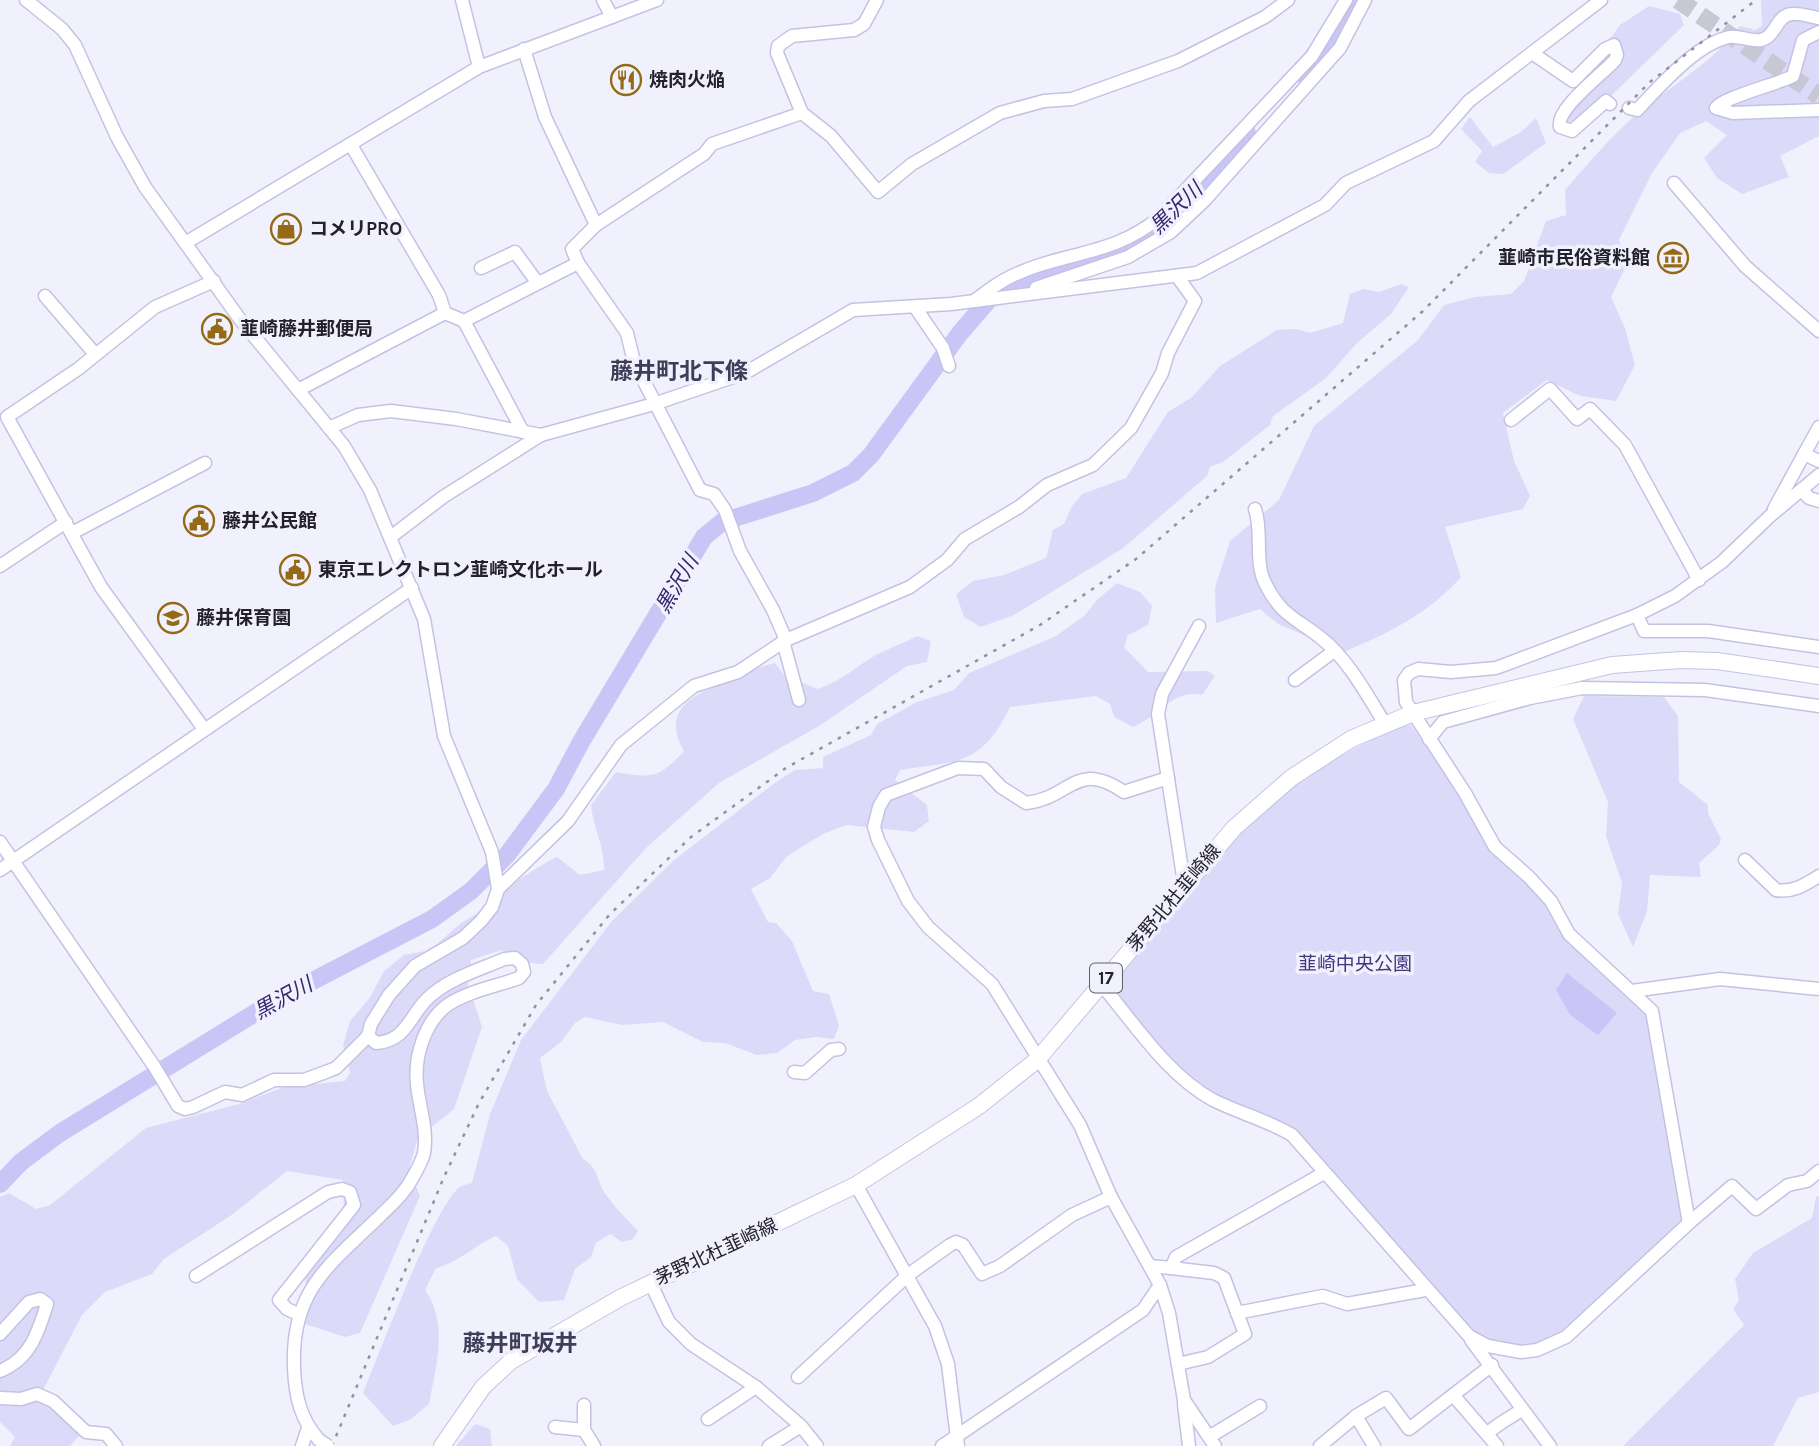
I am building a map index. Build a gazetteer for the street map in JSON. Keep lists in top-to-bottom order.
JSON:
{
  "streets": {
    "main road": ["茅野北杜韮崎線", "17"]
  },
  "districts": ["藤井町北下條", "藤井町坂井"],
  "water": ["黒沢川"],
  "parks": ["韮崎中央公園"],
  "places": {
    "restaurant": ["焼肉火焔"],
    "shop": ["コメリPRO"],
    "museum": ["韮崎市民俗資料館"],
    "public building": ["韮崎藤井郵便局", "藤井公民館", "東京エレクトロン韮崎文化ホール"],
    "school or university": ["藤井保育園"]
  }
}
